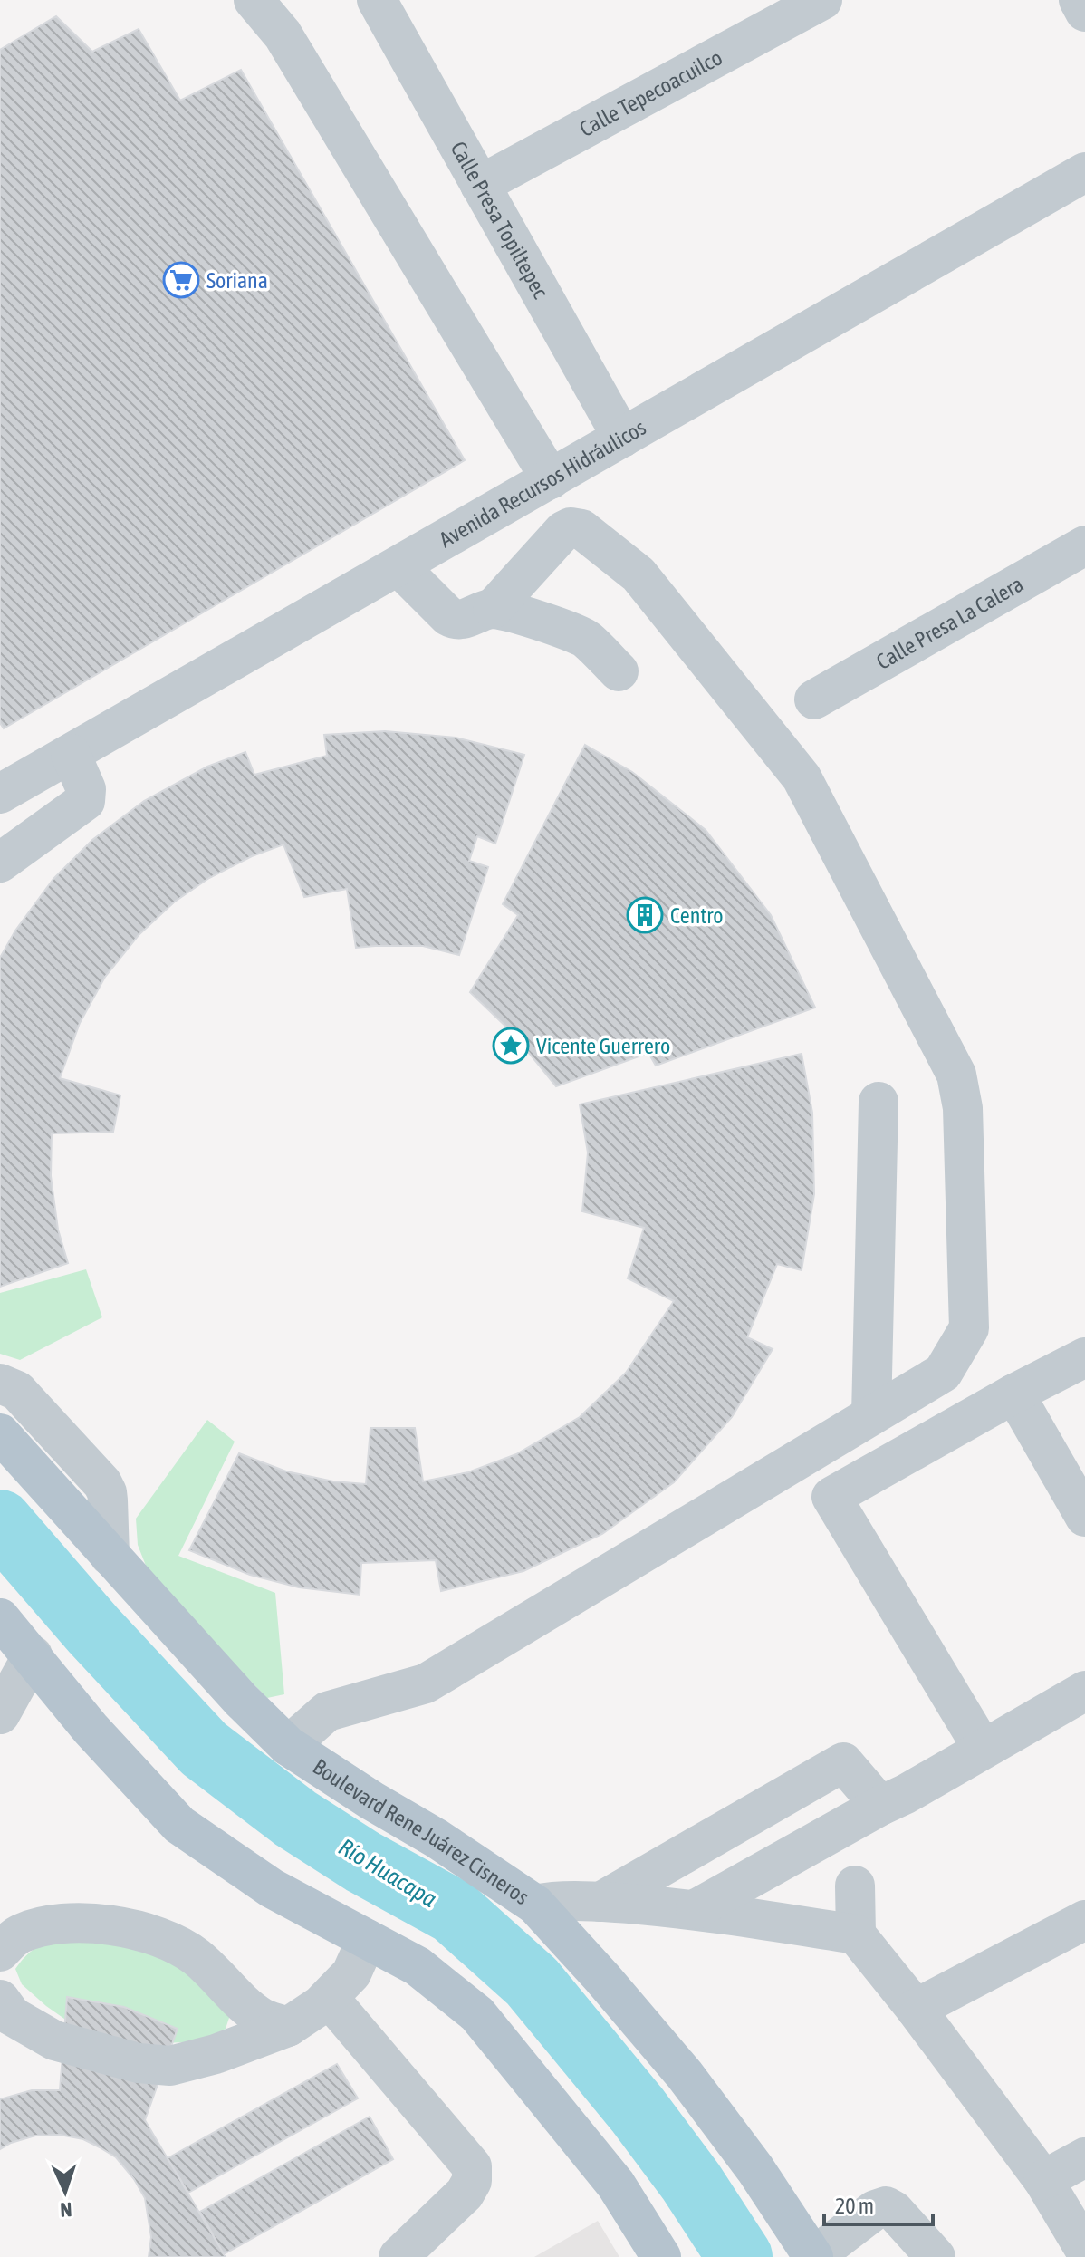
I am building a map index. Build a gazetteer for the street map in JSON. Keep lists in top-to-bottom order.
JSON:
{
  "streets": {
    "main road": ["Boulevard Rene Juárez Cisneros"],
    "street": [
      "Calle Tepecoacuilco",
      "Calle Presa Topiltepec",
      "Avenida Recursos Hidráulicos",
      "Calle Presa La Calera"
    ]
  },
  "crossings": [
    ["Calle Tepecoacuilco", "Calle Presa Topiltepec"],
    ["Calle Presa Topiltepec", "Avenida Recursos Hidráulicos"]
  ],
  "water": ["Río Huacapa"],
  "places": {
    "supermarket": ["Soriana"],
    "building": ["Centro"],
    "place": ["Vicente Guerrero"]
  },
  "scale_bar": "20 m",
  "north": "bottom"
}
